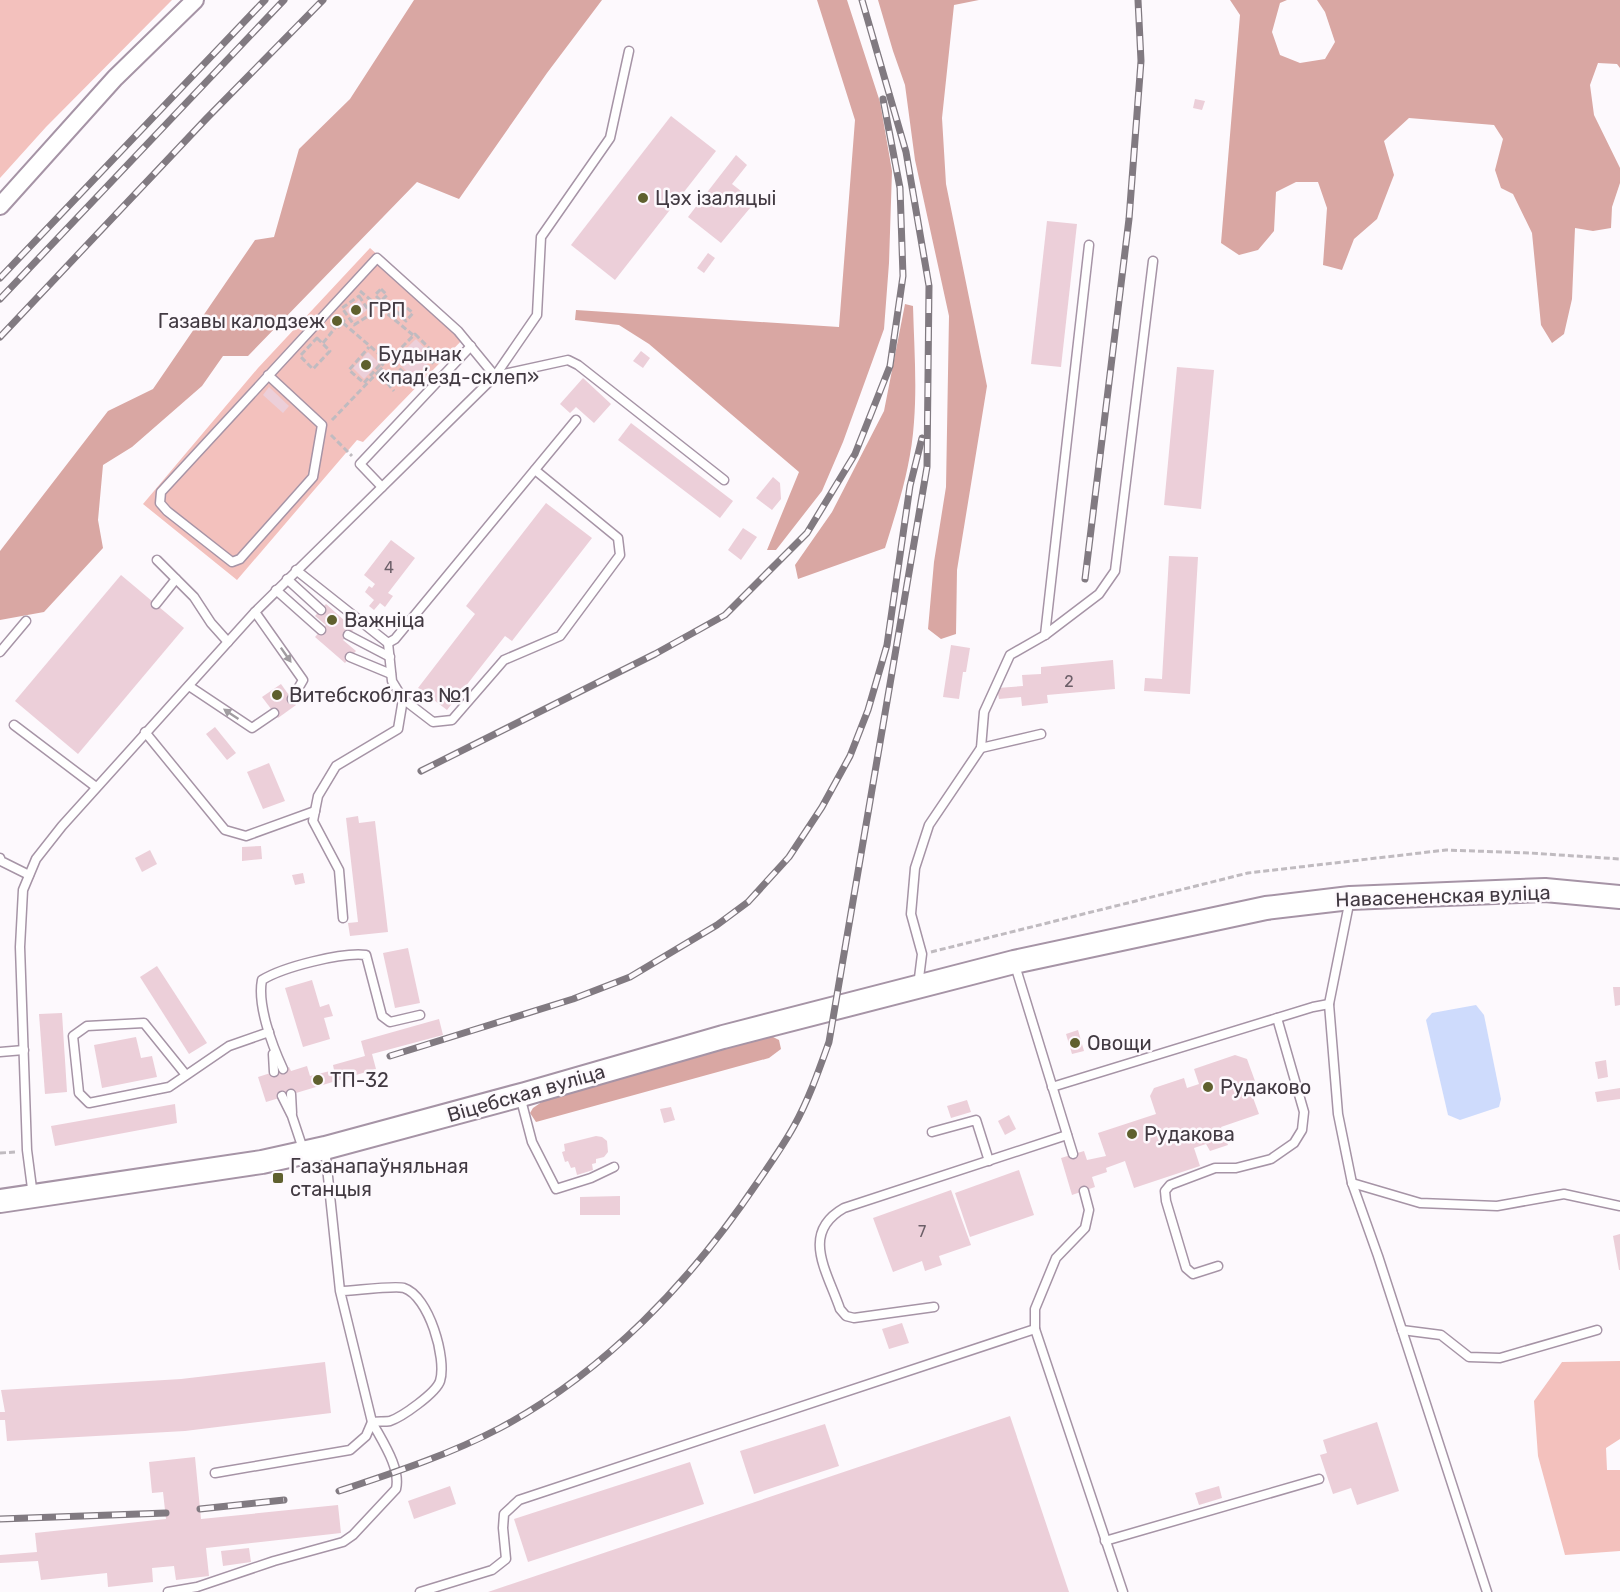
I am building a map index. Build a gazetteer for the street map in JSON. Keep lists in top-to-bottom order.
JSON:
{
  "streets": {
    "main road": ["Навасененская вуліца", "Віцебская вуліца"]
  },
  "crossings": [
    ["Навасененская вуліца", "Віцебская вуліца"]
  ],
  "places": {
    "other": [
      "Цэх ізаляцыі",
      "ГРП",
      "Газавы калодзеж",
      "Будынак «падʼезд-склеп»",
      "Важніца",
      "Витебскоблгаз №1",
      "Овощи",
      "ТП-32",
      "Рудаково",
      "Рудакова"
    ],
    "transit": ["Газанапаўняльная станцыя"]
  },
  "house_numbers": ["4", "2", "7"]
}
